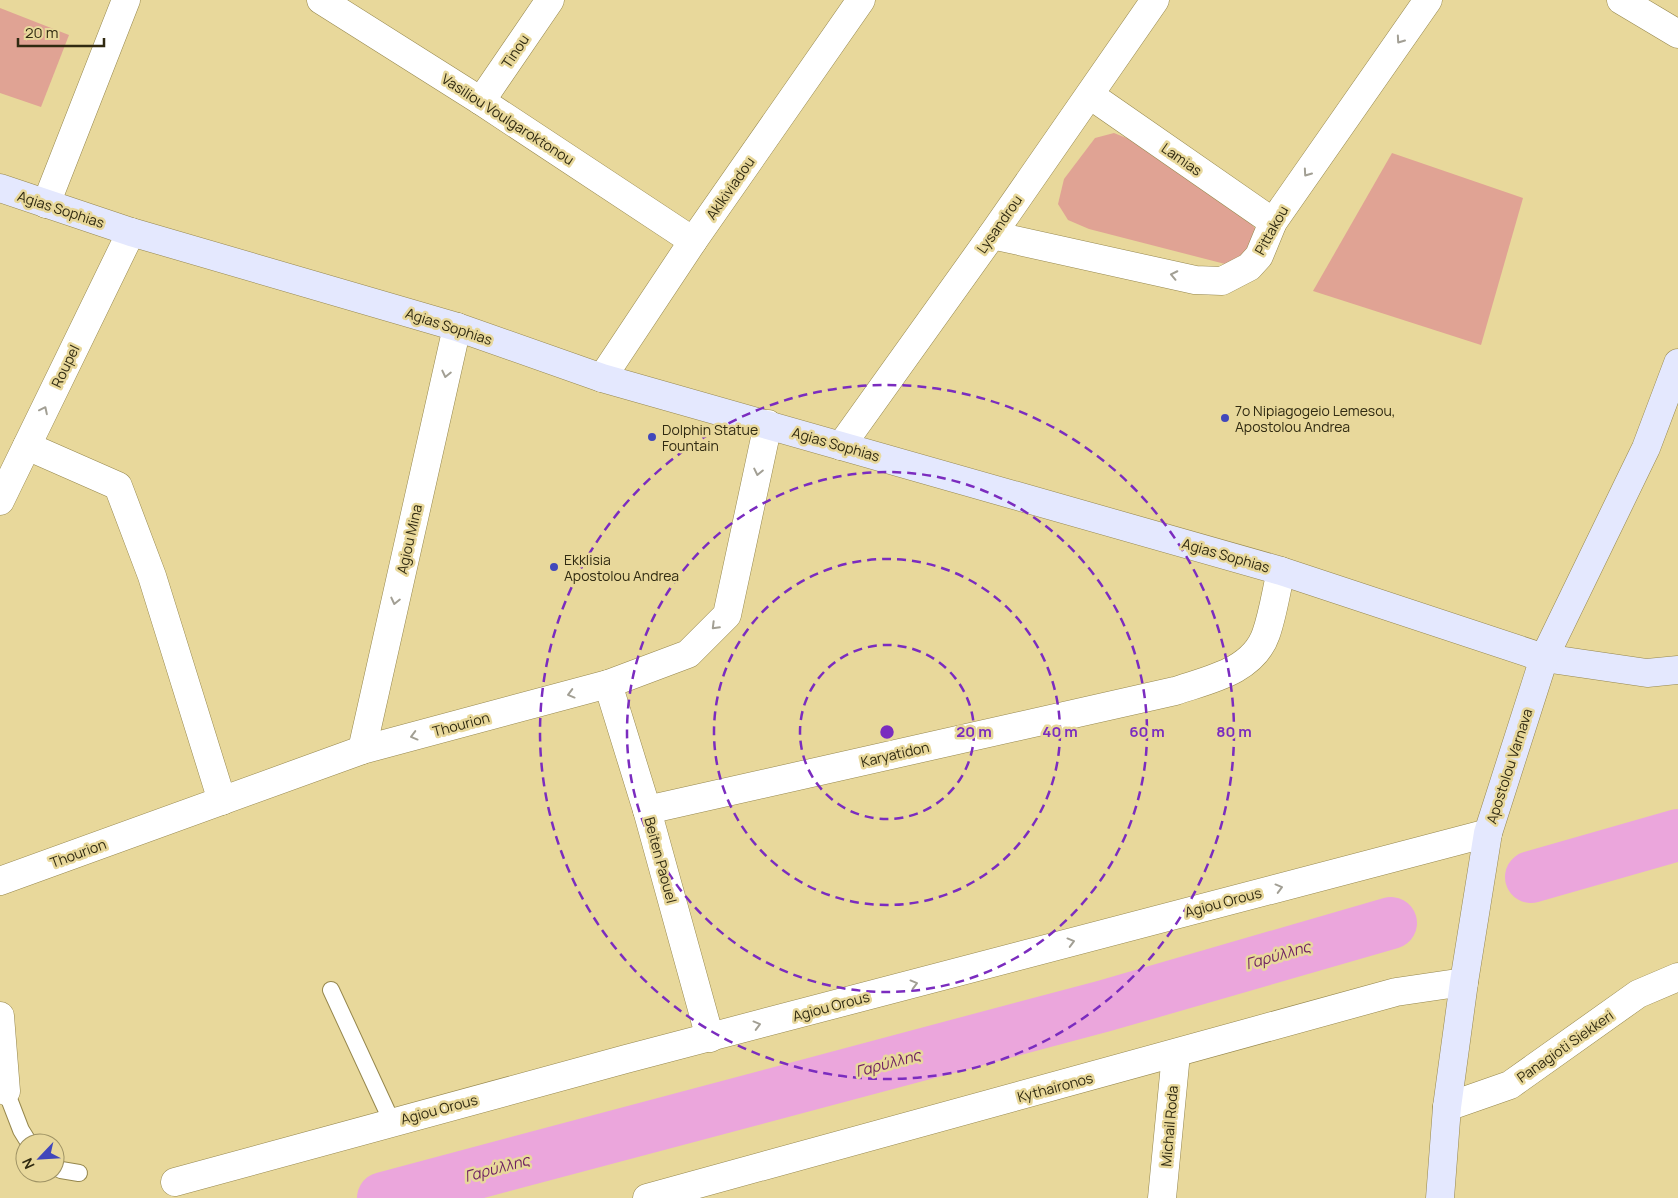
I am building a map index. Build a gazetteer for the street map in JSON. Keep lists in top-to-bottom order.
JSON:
{
  "streets": {
    "street": [
      "Tinou",
      "Vasiliou Voulgaroktonou",
      "Lamias",
      "Aklkiviadou",
      "Agias Sophias",
      "Lysandrou",
      "Pittakou",
      "Roupel",
      "Agiou Mina",
      "Thourion",
      "Karyatidon",
      "Apostolou Varnava",
      "Beiten Paouel",
      "Agiou Orous",
      "Panagioti Siekkeri",
      "Kythaironos",
      "Michail Roda"
    ]
  },
  "crossings": [
    ["Tinou", "Vasiliou Voulgaroktonou"],
    ["Vasiliou Voulgaroktonou", "Aklkiviadou"],
    ["Lamias", "Lysandrou"],
    ["Lamias", "Pittakou"],
    ["Aklkiviadou", "Agias Sophias"],
    ["Agias Sophias", "Lysandrou"],
    ["Agias Sophias", "Roupel"],
    ["Agias Sophias", "Agiou Mina"],
    ["Agias Sophias", "Thourion"],
    ["Agias Sophias", "Karyatidon"],
    ["Agias Sophias", "Apostolou Varnava"],
    ["Lysandrou", "Pittakou"],
    ["Agiou Mina", "Thourion"],
    ["Thourion", "Beiten Paouel"],
    ["Karyatidon", "Beiten Paouel"],
    ["Apostolou Varnava", "Agiou Orous"],
    ["Apostolou Varnava", "Panagioti Siekkeri"],
    ["Apostolou Varnava", "Kythaironos"],
    ["Beiten Paouel", "Agiou Orous"],
    ["Kythaironos", "Michail Roda"]
  ],
  "one_way": [
    "Pittakou",
    "Roupel",
    "Agiou Mina",
    "Thourion",
    "Agiou Orous"
  ],
  "water": ["Γαρύλλης"],
  "places": ["7o Nipiagogeio Lemesou, Apostolou Andrea", "Dolphin Statue Fountain", "Ekklisia Apostolou Andrea"],
  "scale_bar": "20 m",
  "north": "bottom left",
  "rings": [
    "20 m",
    "40 m",
    "60 m",
    "80 m"
  ]
}
